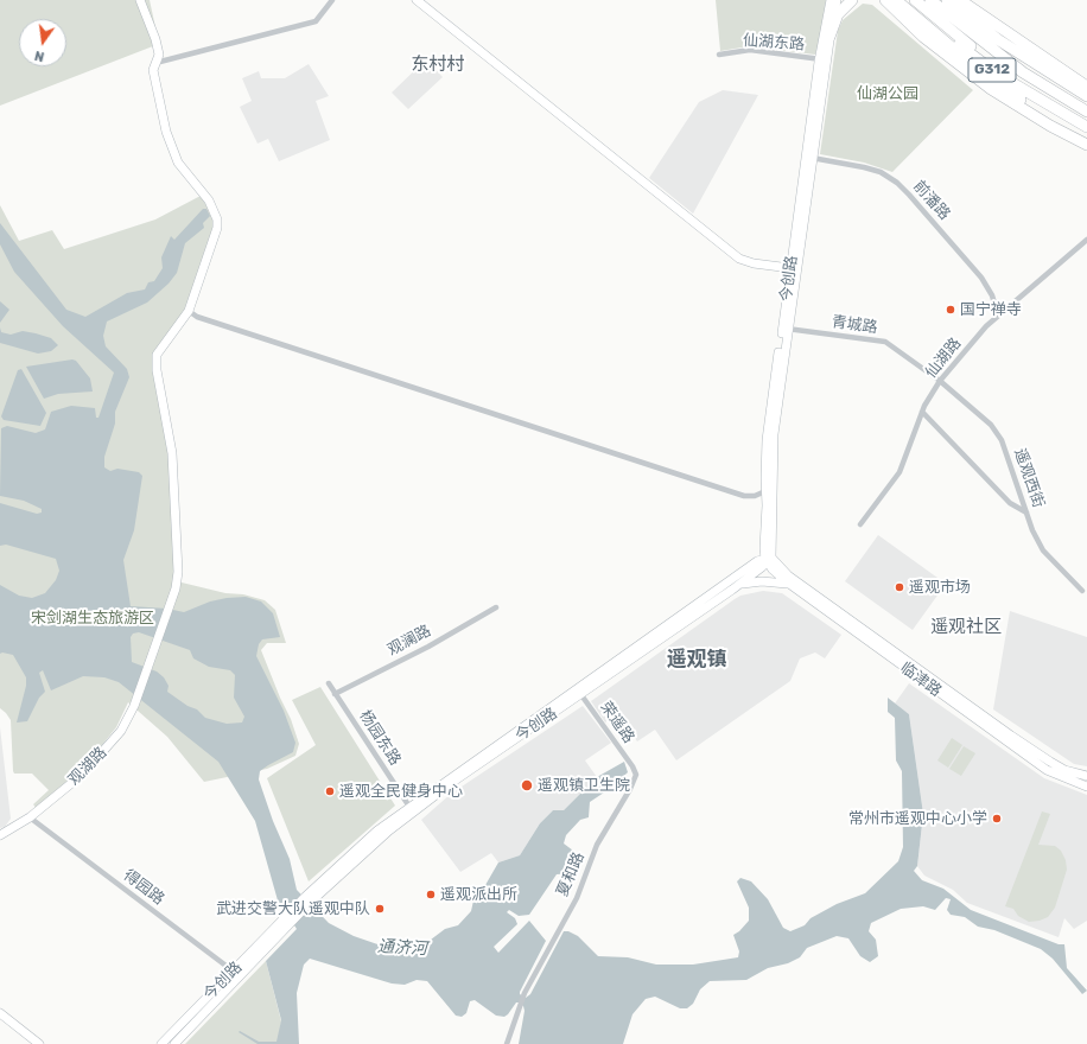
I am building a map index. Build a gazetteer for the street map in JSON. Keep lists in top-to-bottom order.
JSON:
{
  "streets": {
    "highway": ["G312"],
    "main road": ["今创路", "临津路", "观湖路"],
    "street": [
      "仙湖东路",
      "前潘路",
      "青城路",
      "仙湖路",
      "遥观西街",
      "观澜路",
      "荣遥路",
      "杨园东路",
      "夏和路",
      "得园路"
    ]
  },
  "crossings": [
    ["仙湖东路", "今创路"],
    ["前潘路", "今创路"],
    ["前潘路", "仙湖路"],
    ["今创路", "青城路"],
    ["今创路", "临津路"],
    ["今创路", "荣遥路"],
    ["今创路", "杨园东路"],
    ["今创路", "得园路"],
    ["青城路", "仙湖路"],
    ["青城路", "遥观西街"],
    ["仙湖路", "遥观西街"],
    ["观澜路", "杨园东路"],
    ["荣遥路", "夏和路"],
    ["观湖路", "得园路"]
  ],
  "districts": ["东村村", "遥观社区", "遥观镇"],
  "water": ["通济河"],
  "parks": ["仙湖公园", "宋剑湖生态旅游区"],
  "places": [
    "国宁禅寺",
    "遥观市场",
    "遥观镇卫生院",
    "遥观全民健身中心",
    "常州市遥观中心小学",
    "遥观派出所",
    "武进交警大队遥观中队"
  ],
  "north": "bottom"
}
